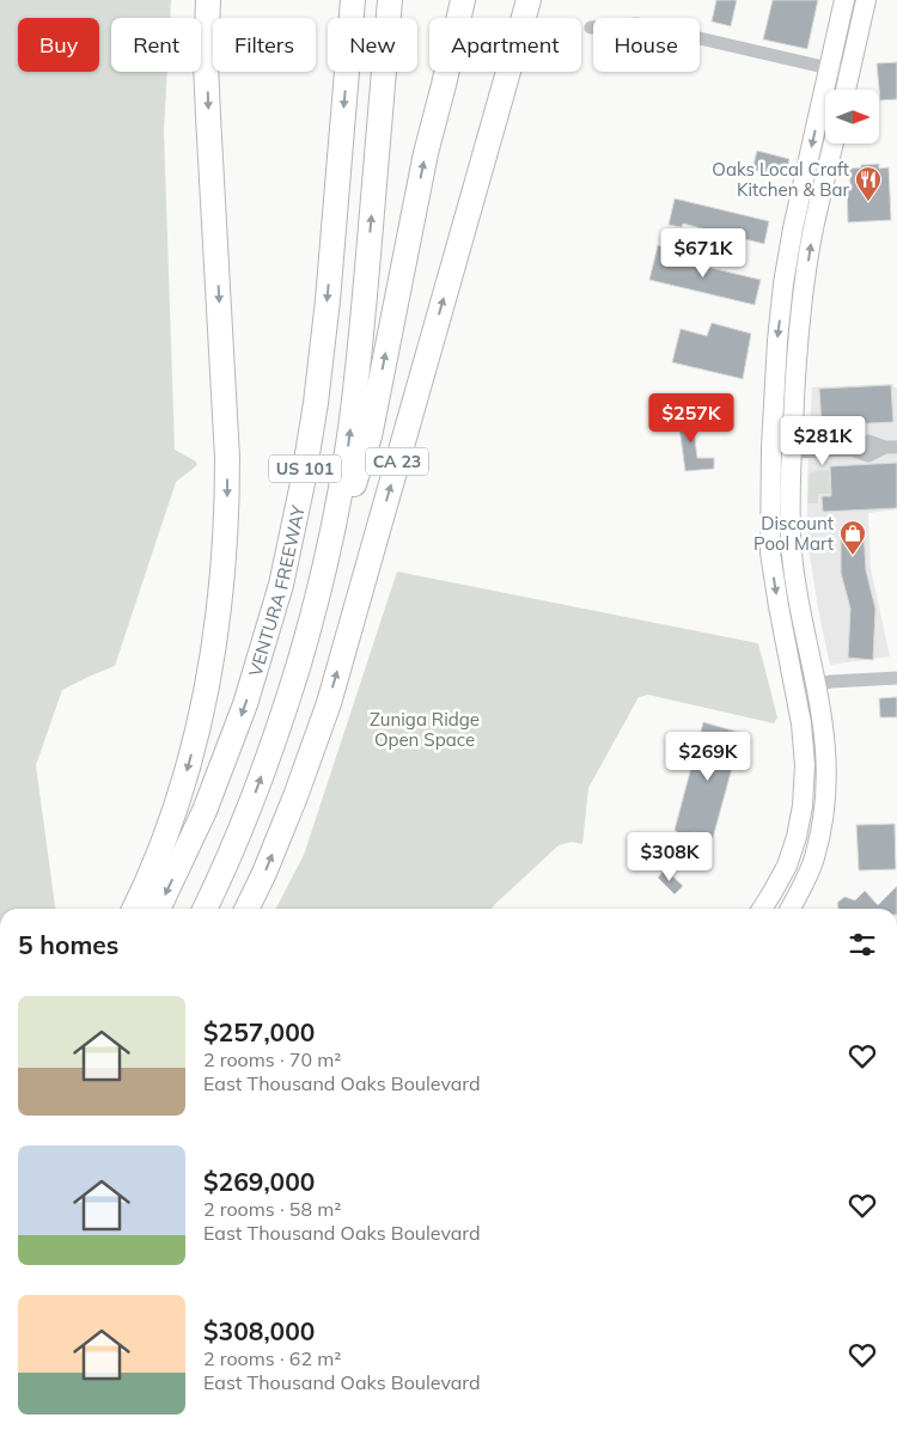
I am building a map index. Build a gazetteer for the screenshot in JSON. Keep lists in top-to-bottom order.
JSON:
{
  "streets": {
    "highway": ["CA 23", "US 101", "VENTURA FREEWAY"]
  },
  "parks": ["Zuniga Ridge Open Space"],
  "places": {
    "restaurant": ["Oaks Local Craft Kitchen & Bar"],
    "shop": ["Discount Pool Mart"]
  },
  "north": "right",
  "page": {
    "chip": [
      "Buy",
      "Rent",
      "Filters",
      "New",
      "Apartment",
      "House"
    ],
    "price": [
      "$671K",
      "$257K",
      "$281K",
      "$269K",
      "$308K"
    ],
    "heading": "5 homes",
    "list": [
      {
        "name": "$257,000",
        "note": "2 rooms · 70 m² · East Thousand Oaks Boulevard"
      },
      {
        "name": "$269,000",
        "note": "2 rooms · 58 m² · East Thousand Oaks Boulevard"
      },
      {
        "name": "$308,000",
        "note": "2 rooms · 62 m² · East Thousand Oaks Boulevard"
      }
    ]
  }
}
